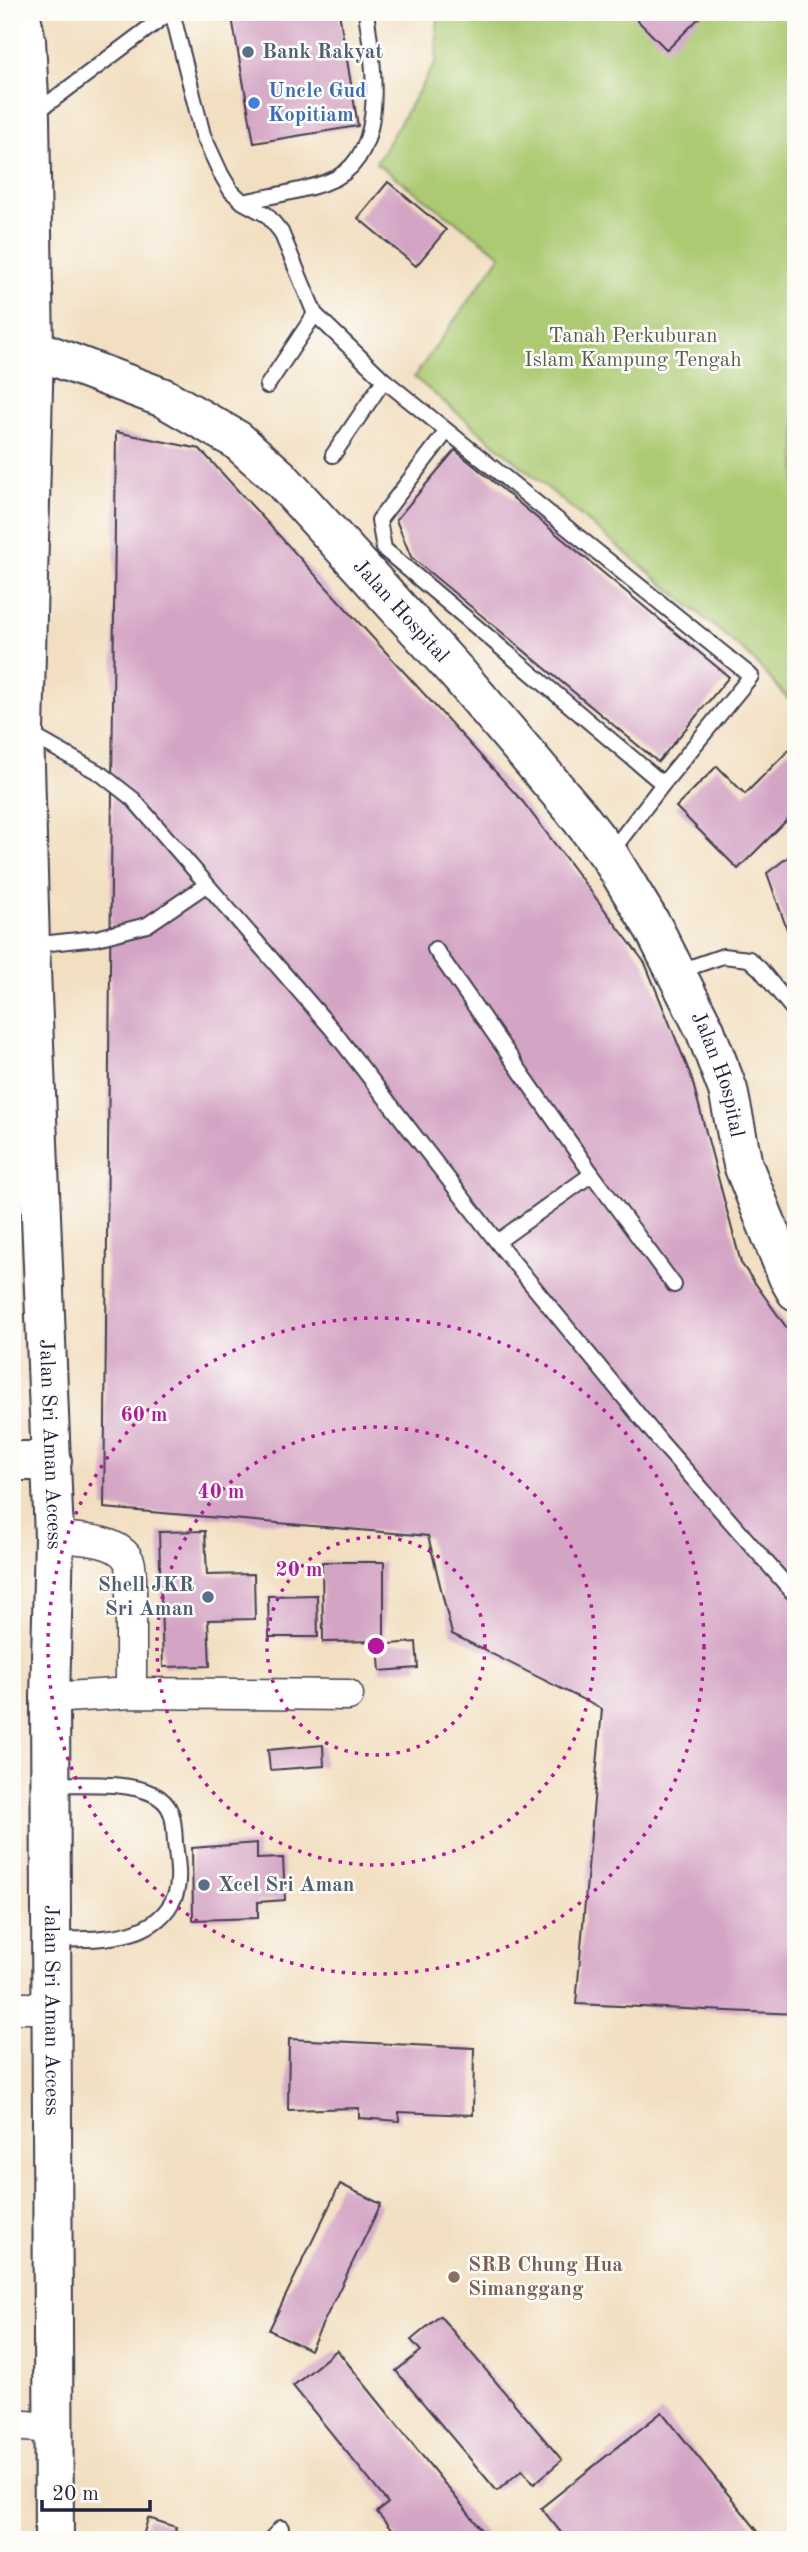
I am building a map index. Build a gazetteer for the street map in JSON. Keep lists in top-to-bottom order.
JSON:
{
  "streets": {
    "main road": ["Jalan Hospital", "Jalan Sri Aman Access"]
  },
  "crossings": [
    ["Jalan Hospital", "Jalan Sri Aman Access"]
  ],
  "parks": ["Tanah Perkuburan Islam Kampung Tengah"],
  "places": [
    "Bank Rakyat",
    "Uncle Gud Kopitiam",
    "Shell JKR Sri Aman",
    "Xcel Sri Aman",
    "SRB Chung Hua Simanggang"
  ],
  "scale_bar": "20 m",
  "rings": ["60 m", "40 m", "20 m"]
}
